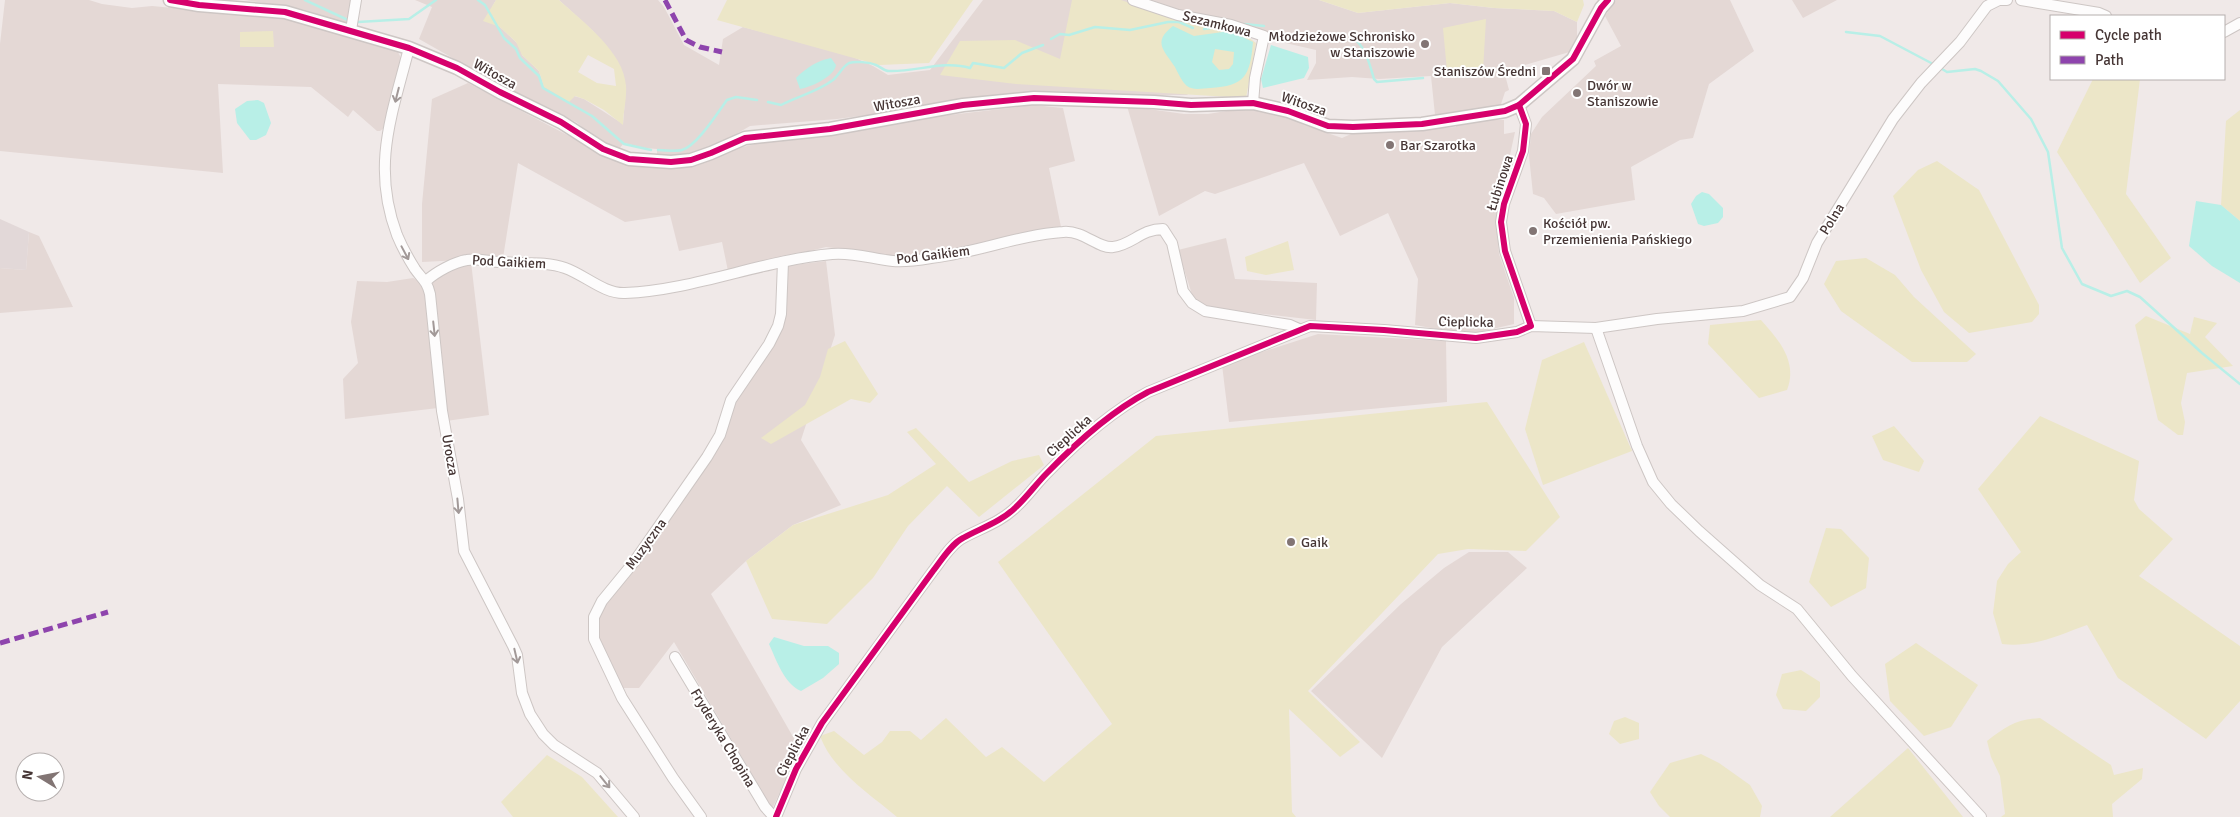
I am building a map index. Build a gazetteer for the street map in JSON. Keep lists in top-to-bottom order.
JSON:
{
  "streets": {
    "street": [
      "Sezamkowa",
      "Witosza",
      "Łubinowa",
      "Polna",
      "Pod Gaikiem",
      "Cieplicka",
      "Urocza",
      "Muzyczna",
      "Fryderyka Chopina"
    ]
  },
  "crossings": [
    ["Sezamkowa", "Witosza"],
    ["Witosza", "Łubinowa"],
    ["Witosza", "Urocza"],
    ["Łubinowa", "Polna"],
    ["Łubinowa", "Cieplicka"],
    ["Polna", "Cieplicka"],
    ["Pod Gaikiem", "Cieplicka"],
    ["Pod Gaikiem", "Urocza"],
    ["Pod Gaikiem", "Muzyczna"],
    ["Cieplicka", "Fryderyka Chopina"]
  ],
  "one_way": ["Urocza"],
  "places": {
    "other": [
      "Młodzieżowe Schronisko w Staniszowie",
      "Dwór w Staniszowie",
      "Bar Szarotka",
      "Kościół pw. Przemienienia Pańskiego",
      "Gaik"
    ],
    "transit": ["Staniszów Średni"]
  },
  "legend": ["Cycle path", "Path"],
  "north": "left"
}
